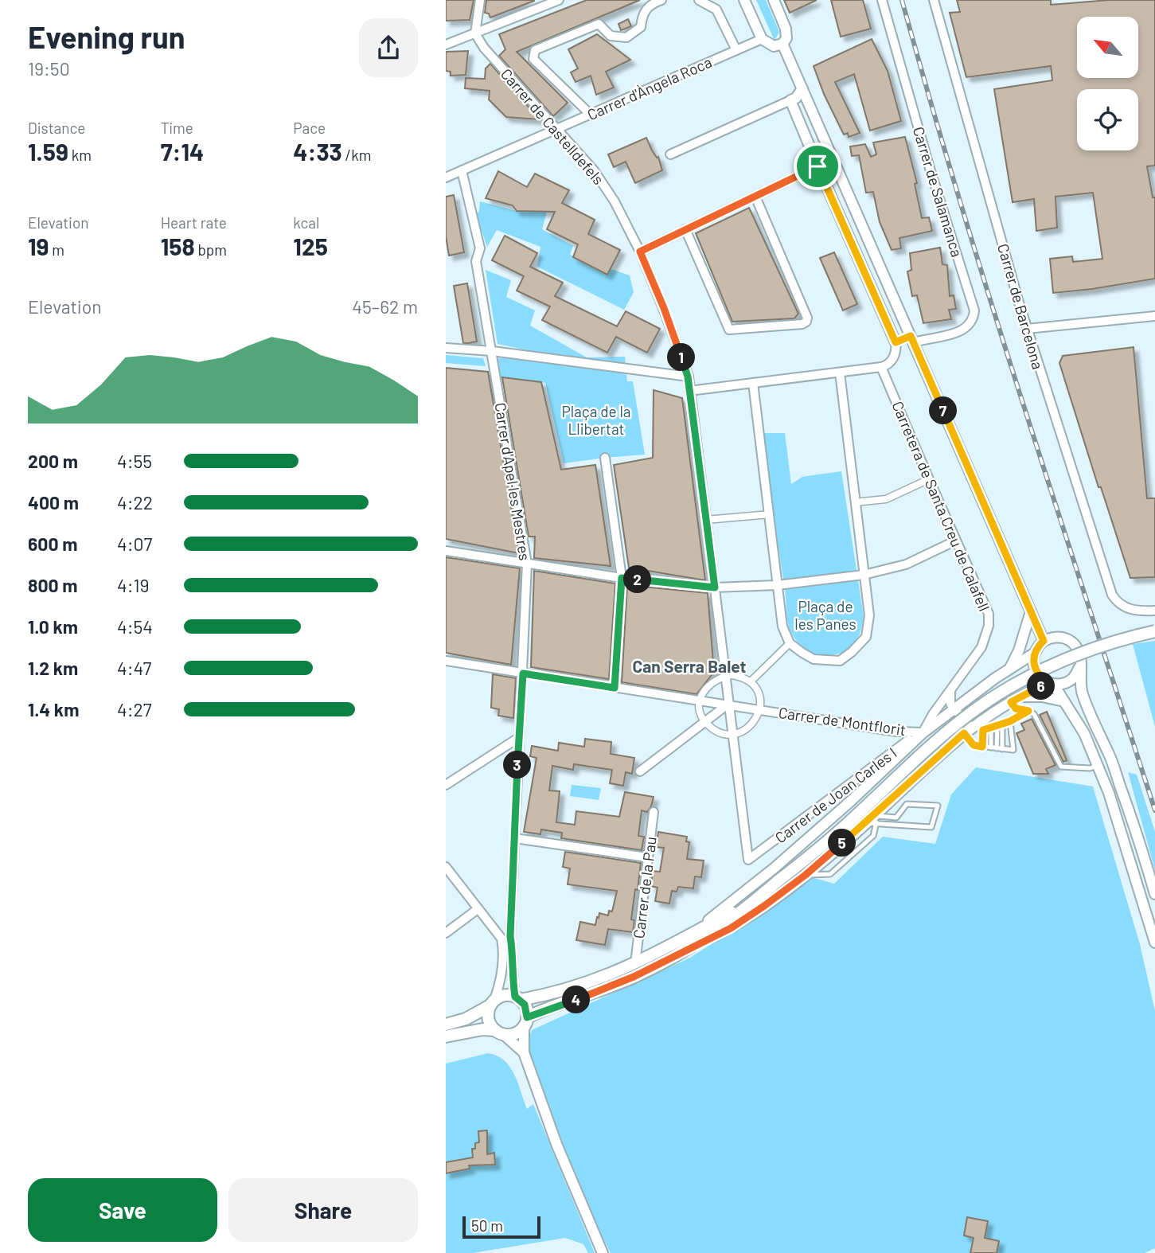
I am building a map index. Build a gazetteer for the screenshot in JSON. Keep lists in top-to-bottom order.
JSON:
{
  "streets": {
    "street": [
      "Carrer d'Àngela Roca",
      "Carrer de Castelldefels",
      "Carrer de Salamanca",
      "Carrer de Barcelona",
      "Carrer d'Apel·les Mestres",
      "Carretera de Santa Creu de Calafell",
      "Carrer de Montflorit",
      "Carrer de Joan Carles I",
      "Carrer de la Pau"
    ]
  },
  "crossings": [
    ["Carrer d'Àngela Roca", "Carrer de Castelldefels"],
    ["Carrer d'Àngela Roca", "Carrer d'Apel·les Mestres"],
    ["Carrer de Castelldefels", "Carrer de Montflorit"],
    ["Carrer de Castelldefels", "Carrer de Joan Carles I"],
    ["Carrer de Montflorit", "Carrer de Joan Carles I"]
  ],
  "districts": ["Can Serra Balet"],
  "parks": ["Plaça de la Llibertat", "Plaça de les Panes"],
  "scale_bar": "50 m",
  "north": "top left",
  "page": {
    "heading": ["Evening run", "19:50"],
    "stats": [
      ["Distance", "1.59 km"],
      ["Time", "7:14"],
      ["Pace", "4:33 /km"],
      ["Elevation", "19 m"],
      ["Heart rate", "158 bpm"],
      ["kcal", "125"]
    ],
    "chart": ["Elevation", "45–62 m"],
    "pins": [
      "1",
      "7",
      "2",
      "6",
      "3",
      "5",
      "4"
    ],
    "list": [
      {
        "name": "200 m",
        "note": "4:55"
      },
      {
        "name": "400 m",
        "note": "4:22"
      },
      {
        "name": "600 m",
        "note": "4:07"
      },
      {
        "name": "800 m",
        "note": "4:19"
      },
      {
        "name": "1.0 km",
        "note": "4:54"
      },
      {
        "name": "1.2 km",
        "note": "4:47"
      },
      {
        "name": "1.4 km",
        "note": "4:27"
      }
    ],
    "buttons": ["Save", "Share"],
    "scale": "50 m"
  }
}
